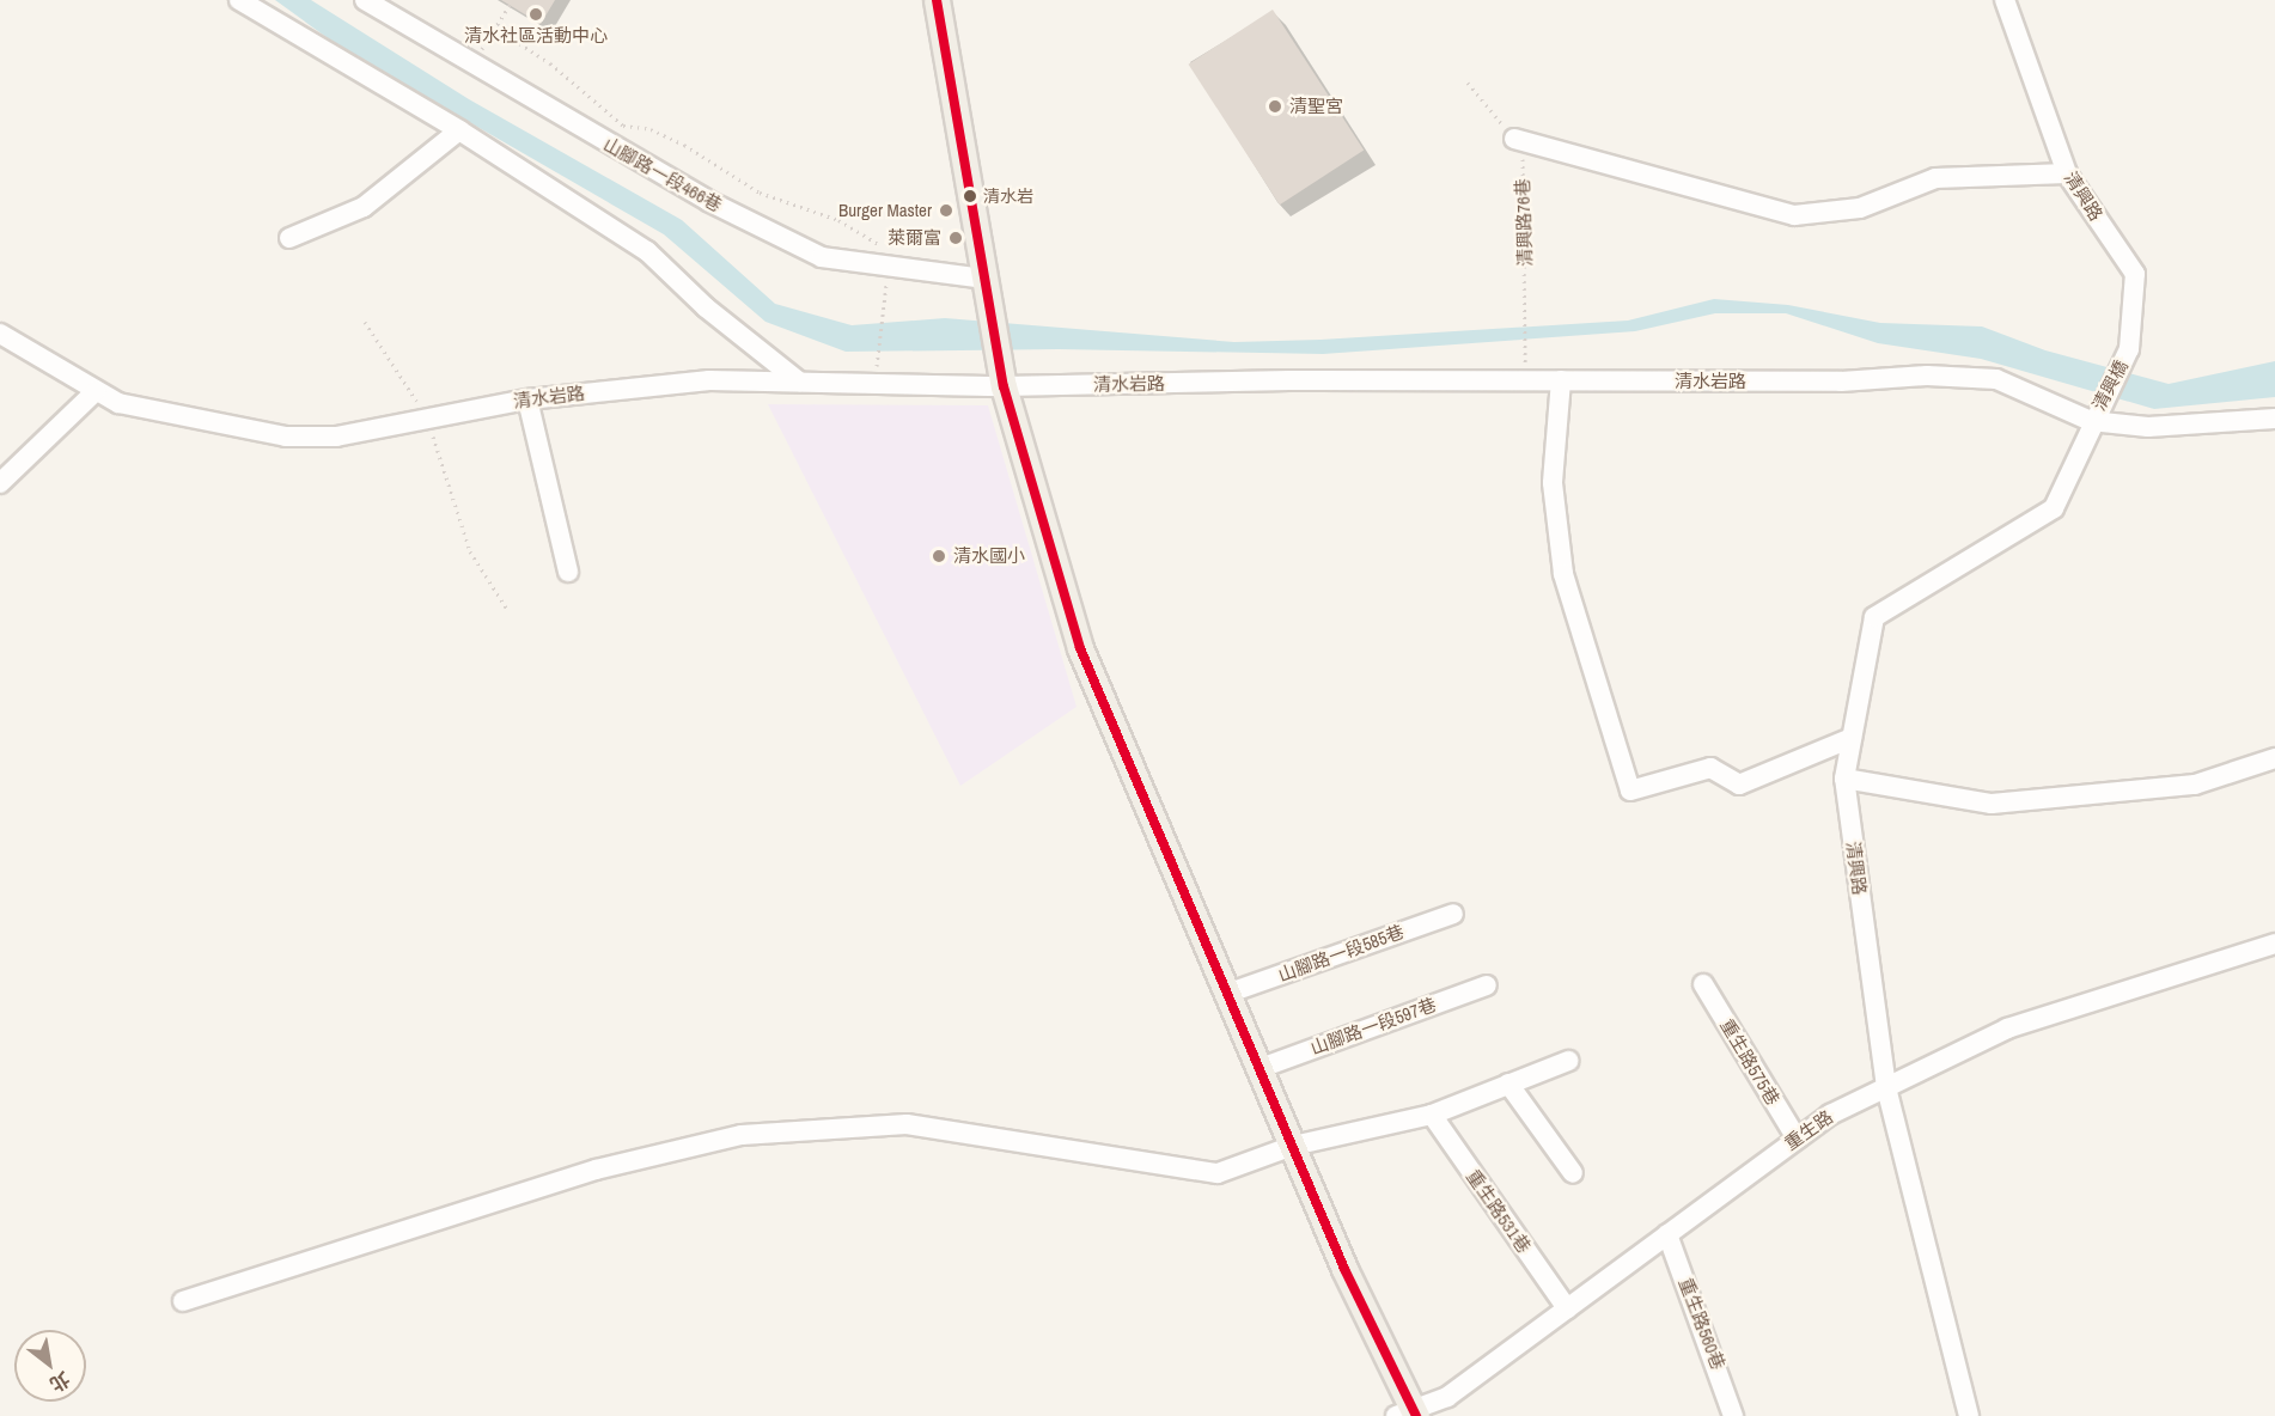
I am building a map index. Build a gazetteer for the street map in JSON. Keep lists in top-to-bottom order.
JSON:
{
  "streets": {
    "street": [
      "山腳路一段466巷",
      "清興路",
      "清水岩路",
      "清興橋",
      "山腳路一段585巷",
      "山腳路一段597巷",
      "重生路575巷",
      "重生路",
      "重生路531巷",
      "重生路560巷"
    ],
    "path": ["清興路76巷"]
  },
  "crossings": [
    ["清興路", "清水岩路"],
    ["清興路", "清興橋"],
    ["清興路", "重生路"],
    ["清興路76巷", "清水岩路"],
    ["清水岩路", "清興橋"],
    ["重生路575巷", "重生路"],
    ["重生路", "重生路531巷"],
    ["重生路", "重生路560巷"]
  ],
  "places": [
    "清水社區活動中心",
    "清聖宮",
    "清水岩",
    "Burger Master",
    "萊爾富",
    "清水國小"
  ],
  "north": "bottom right"
}
